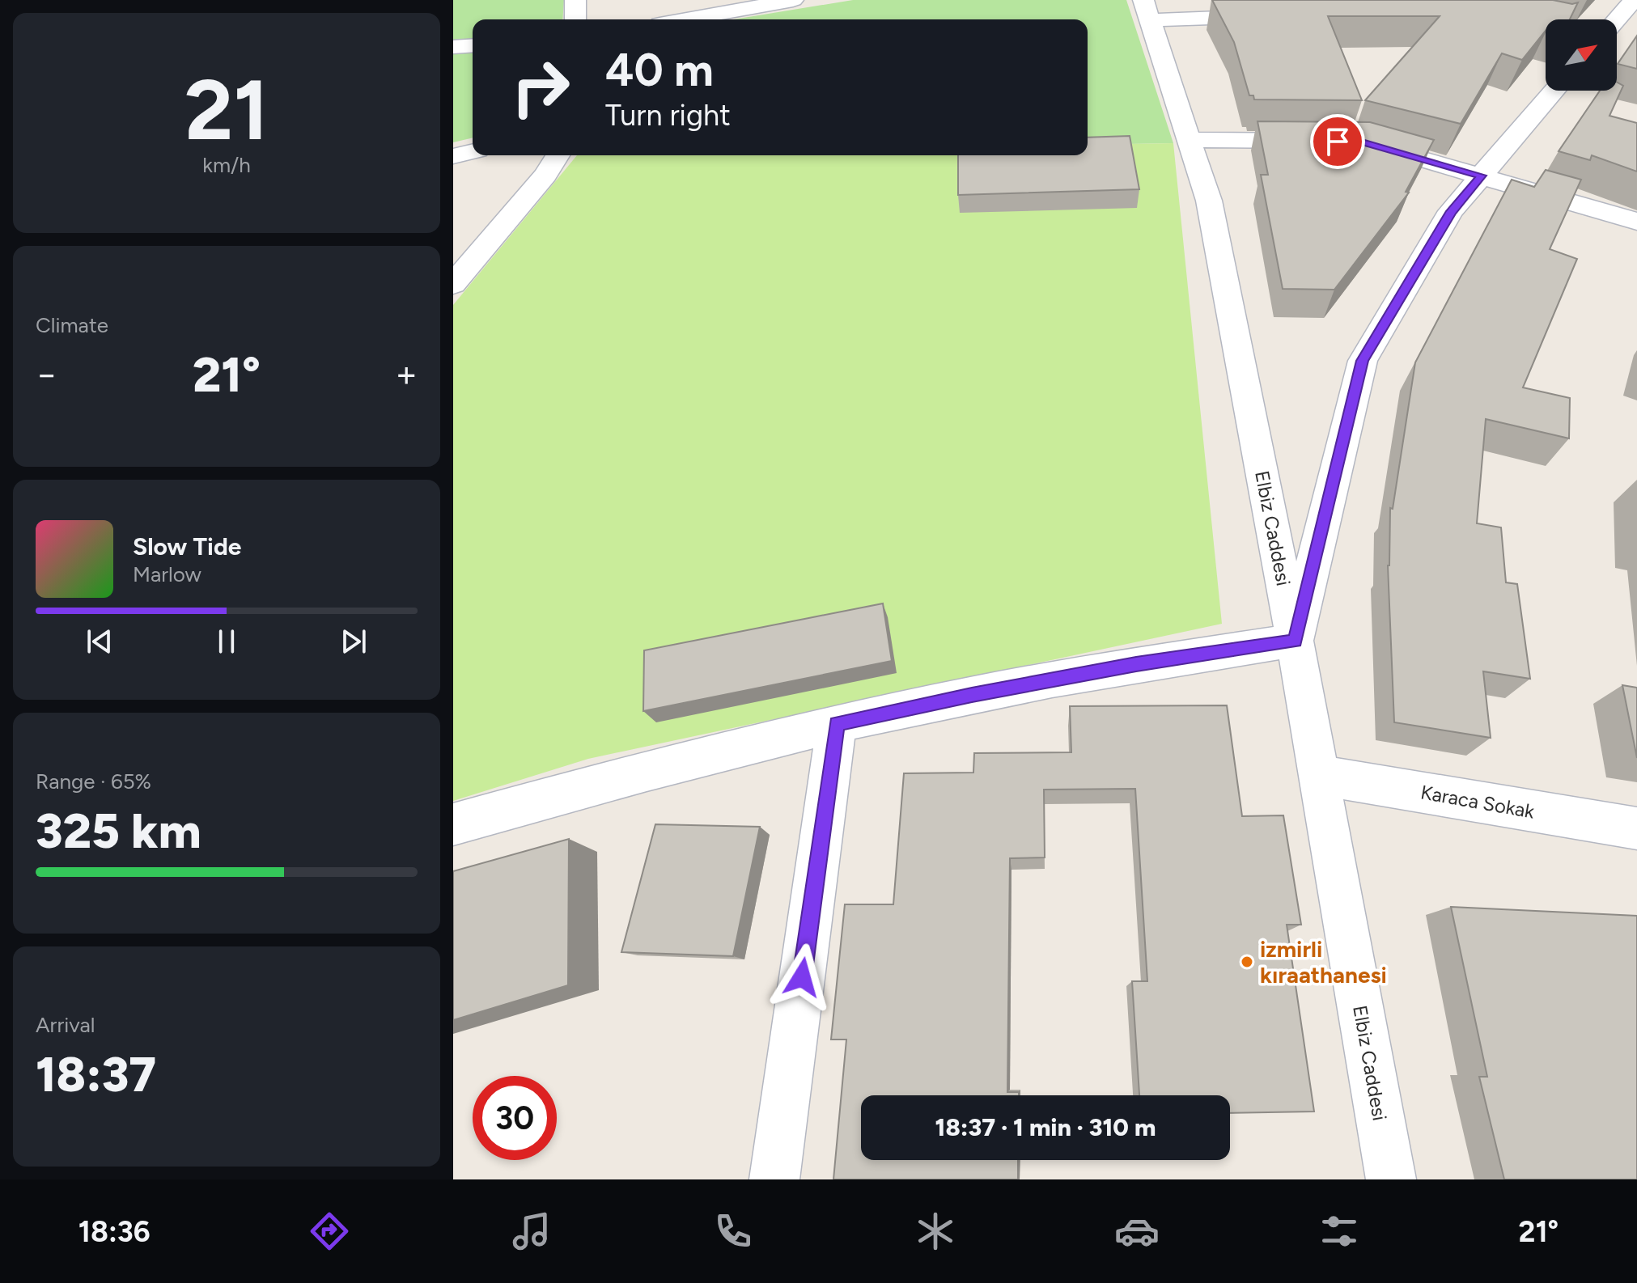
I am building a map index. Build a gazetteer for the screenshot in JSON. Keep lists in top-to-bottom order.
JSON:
{
  "streets": {
    "street": ["Elbiz Caddesi", "Karaca Sokak"]
  },
  "crossings": [
    ["Elbiz Caddesi", "Karaca Sokak"]
  ],
  "places": ["izmirli kıraathanesi"],
  "north": "top right",
  "page": {
    "tile": [
      ["21", "km/h"],
      "Climate",
      ["Range · 65%", "325 km"],
      ["Arrival", "18:37"]
    ],
    "turn": ["40 m", "Turn right"],
    "heat": ["−", "21°", "+"],
    "song": ["Slow Tide", "Marlow"],
    "limit": "30",
    "trip": "18:37 · 1 min · 310 m",
    "tabs": ["18:36", "21°"]
  }
}
